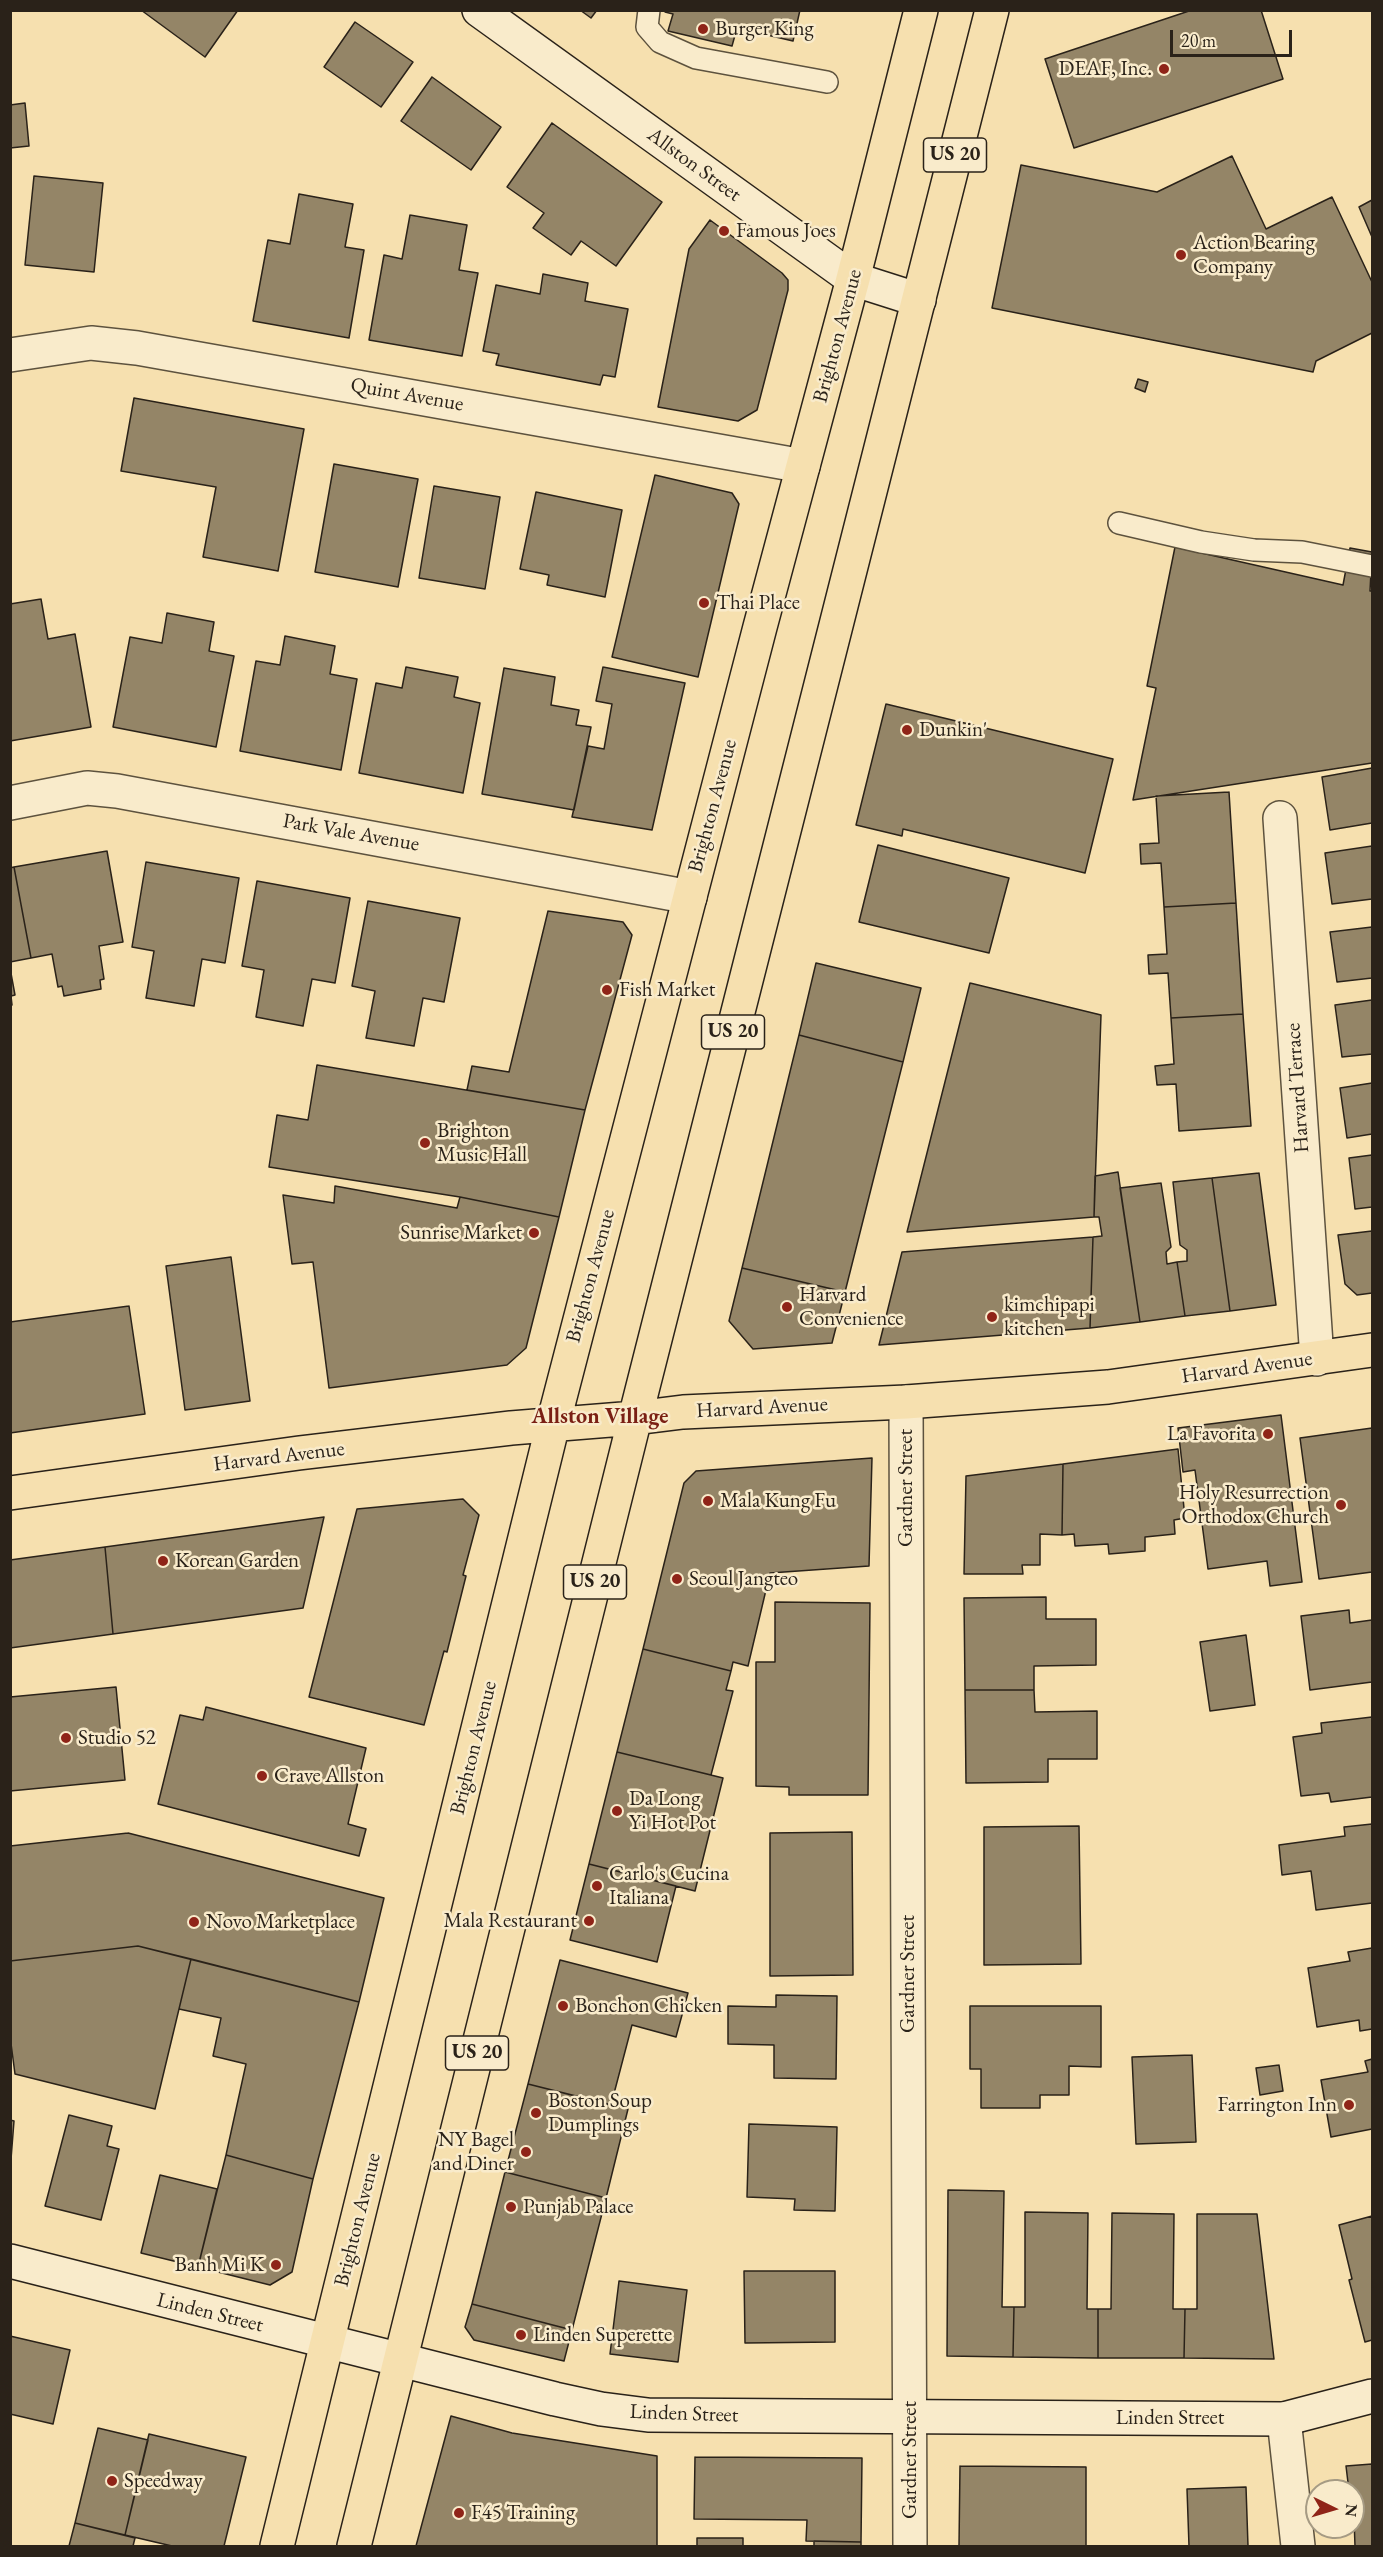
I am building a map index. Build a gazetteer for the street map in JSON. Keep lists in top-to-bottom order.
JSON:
{
  "streets": {
    "main road": ["US 20", "Brighton Avenue", "Harvard Avenue"],
    "street": [
      "Allston Street",
      "Quint Avenue",
      "Park Vale Avenue",
      "Harvard Terrace",
      "Gardner Street",
      "Linden Street"
    ]
  },
  "crossings": [
    ["US 20", "Allston Street"],
    ["US 20", "Harvard Avenue"],
    ["US 20", "Linden Street"],
    ["Allston Street", "Brighton Avenue"],
    ["Brighton Avenue", "Quint Avenue"],
    ["Brighton Avenue", "Park Vale Avenue"],
    ["Brighton Avenue", "Harvard Avenue"],
    ["Brighton Avenue", "Linden Street"],
    ["Harvard Terrace", "Harvard Avenue"],
    ["Harvard Avenue", "Gardner Street"],
    ["Gardner Street", "Linden Street"]
  ],
  "districts": ["Allston Village"],
  "places": [
    "Burger King",
    "DEAF, Inc.",
    "Famous Joes",
    "Action Bearing Company",
    "Thai Place",
    "Dunkin'",
    "Fish Market",
    "Brighton Music Hall",
    "Sunrise Market",
    "Harvard Convenience",
    "kimchipapi kitchen",
    "La Favorita",
    "Mala Kung Fu",
    "Holy Resurrection Orthodox Church",
    "Korean Garden",
    "Seoul Jangteo",
    "Studio 52",
    "Crave Allston",
    "Da Long Yi Hot Pot",
    "Carlo's Cucina Italiana",
    "Mala Restaurant",
    "Novo Marketplace",
    "Bonchon Chicken",
    "Farrington Inn",
    "Boston Soup Dumplings",
    "NY Bagel and Diner",
    "Punjab Palace",
    "Banh Mi K",
    "Linden Superette",
    "Speedway",
    "F45 Training"
  ],
  "scale_bar": "20 m",
  "north": "right"
}
